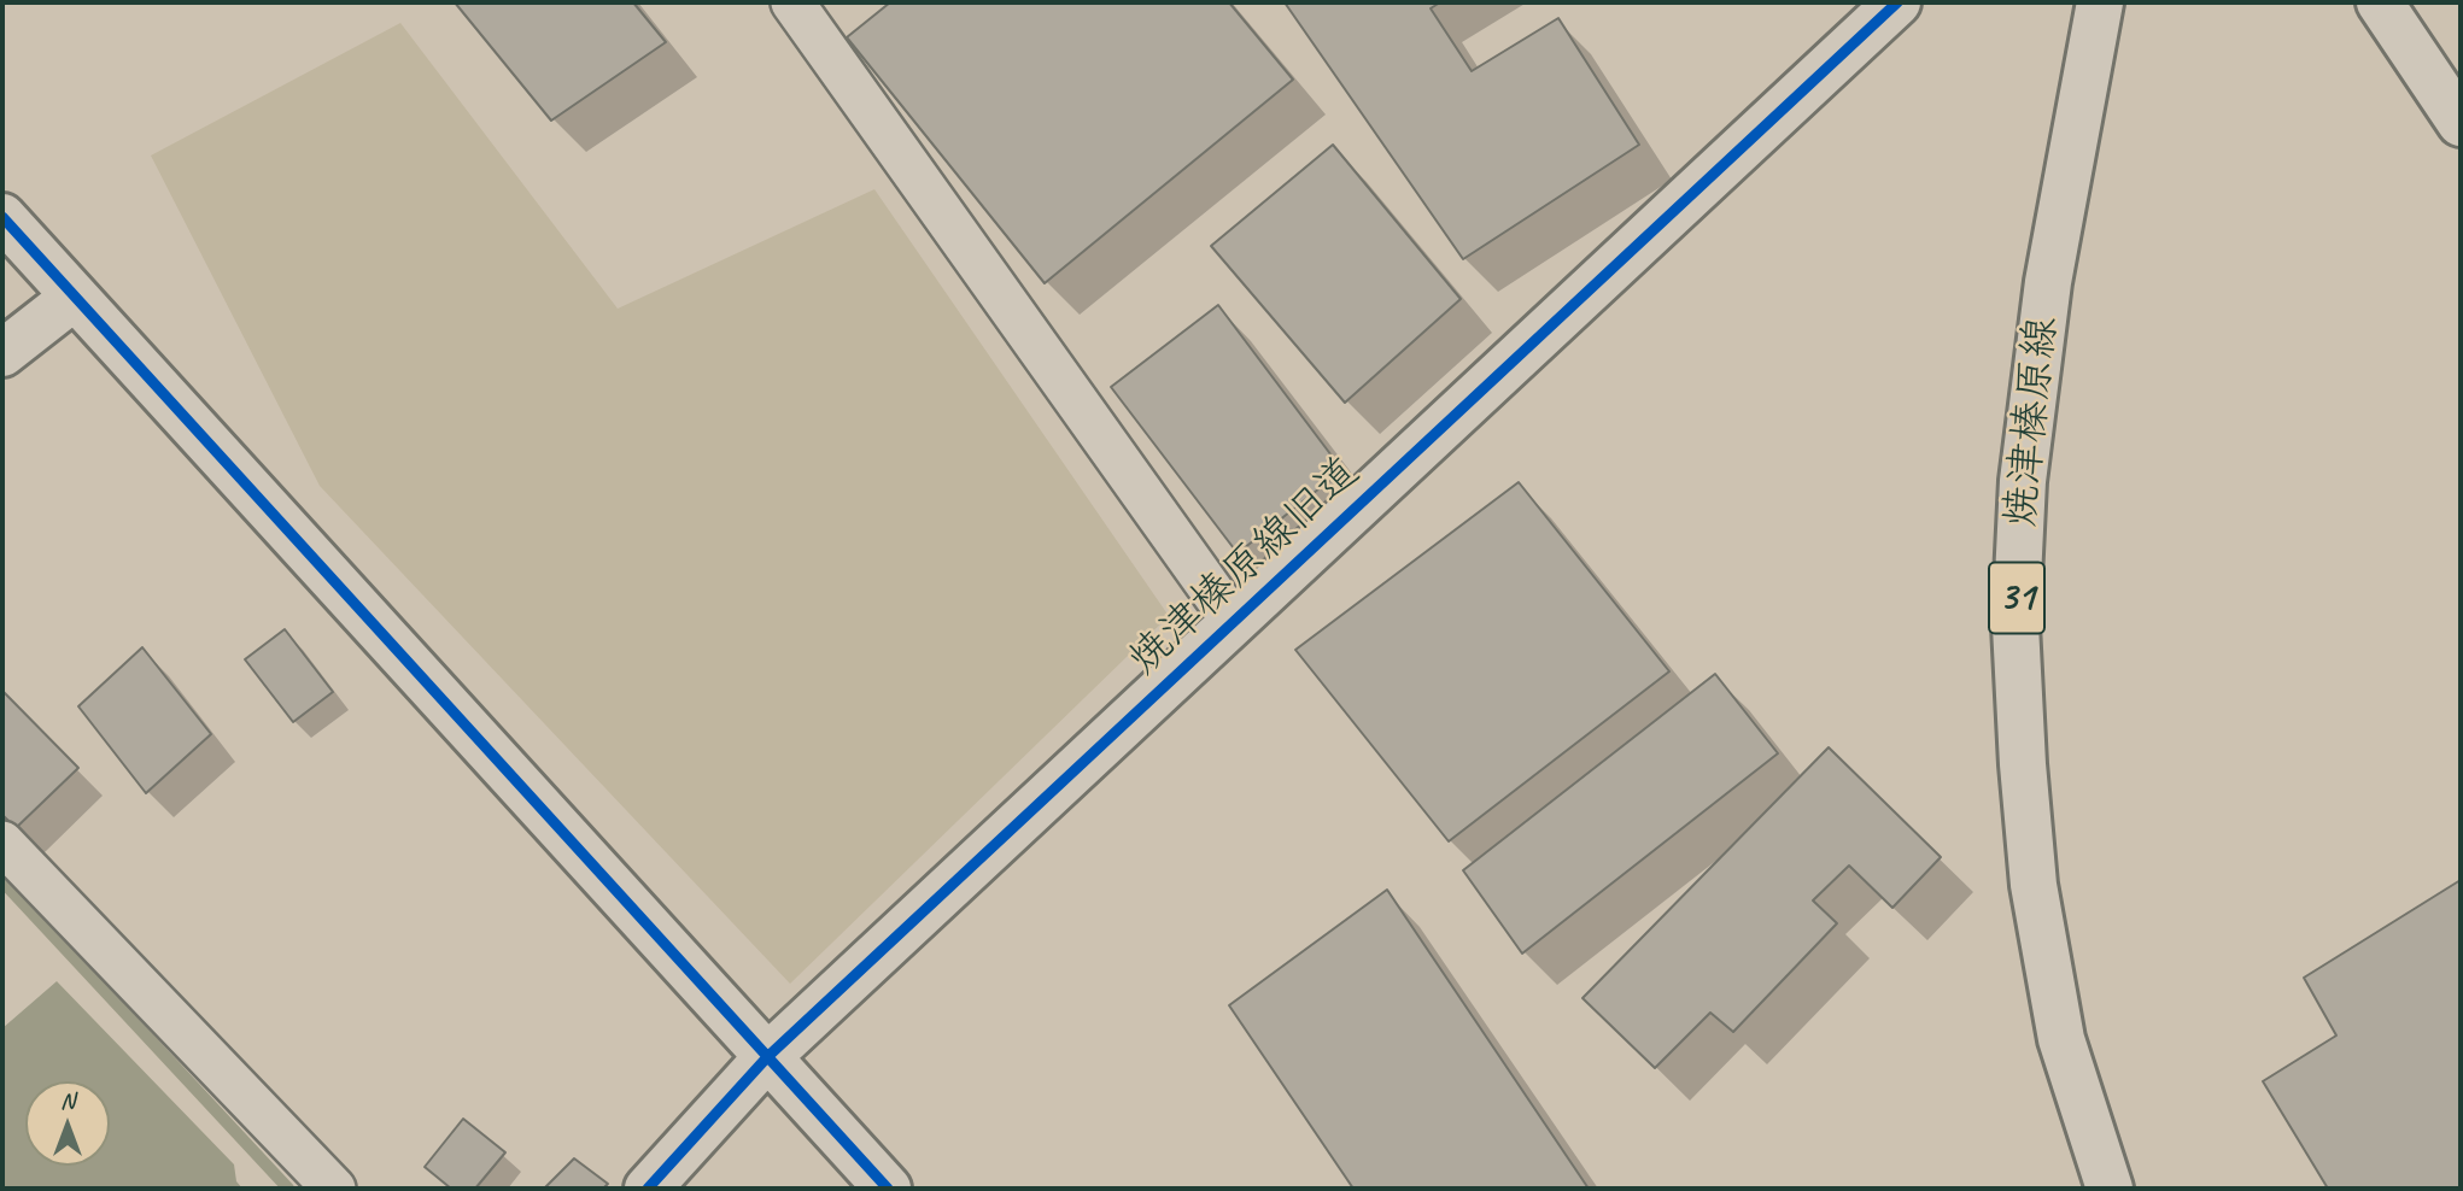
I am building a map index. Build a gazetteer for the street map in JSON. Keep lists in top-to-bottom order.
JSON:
{
  "streets": {
    "street": ["焼津榛原線", "焼津榛原線旧道", "31"]
  },
  "north": "top"
}
